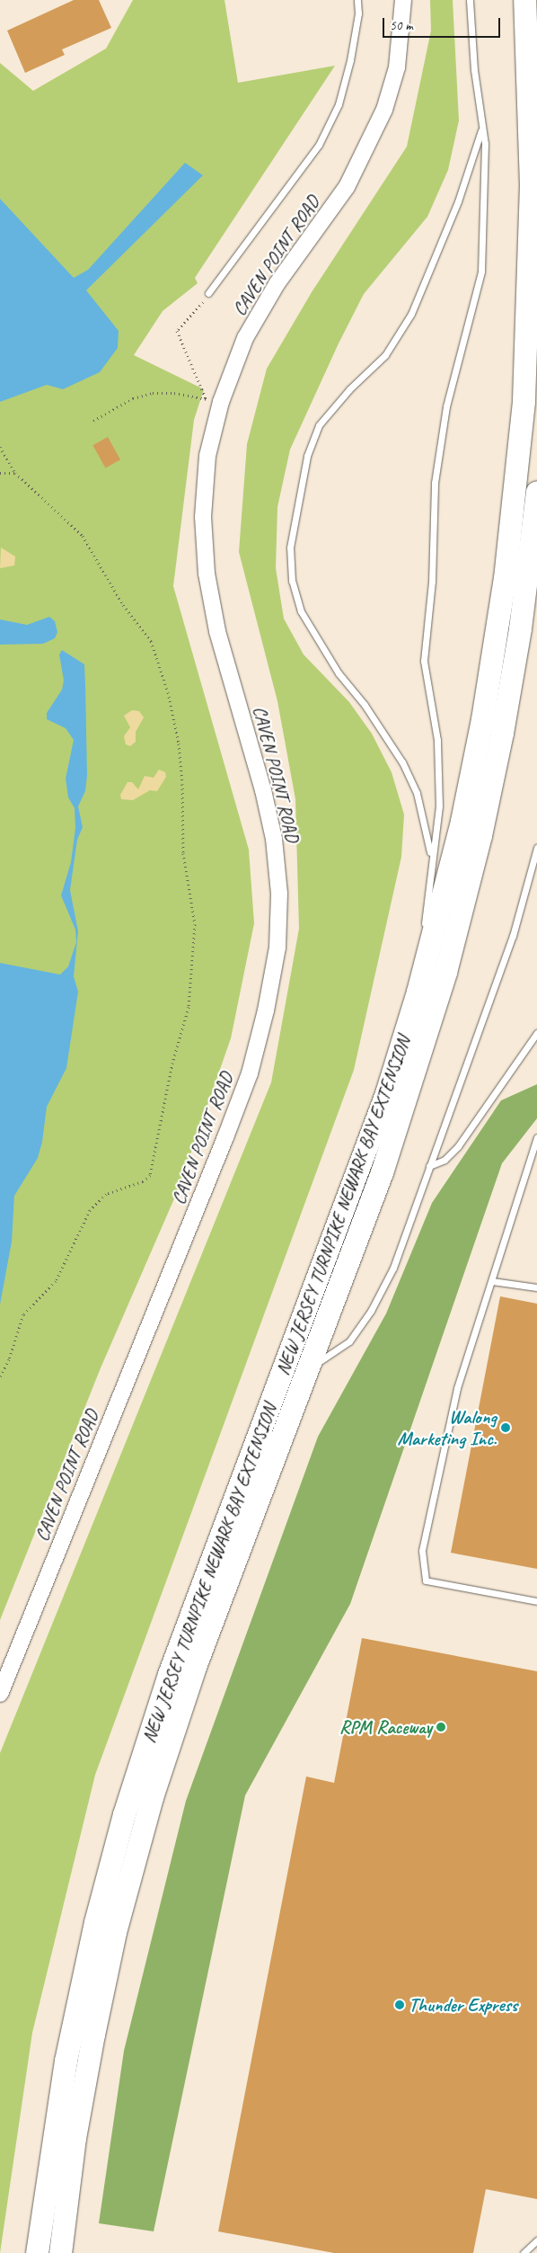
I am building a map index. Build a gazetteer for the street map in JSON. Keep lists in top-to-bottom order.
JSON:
{
  "streets": {
    "highway": ["NEW JERSEY TURNPIKE NEWARK BAY EXTENSION"],
    "street": ["CAVEN POINT ROAD"]
  },
  "places": ["Walong Marketing Inc.", "RPM Raceway", "Thunder Express"],
  "scale_bar": "50 m"
}
